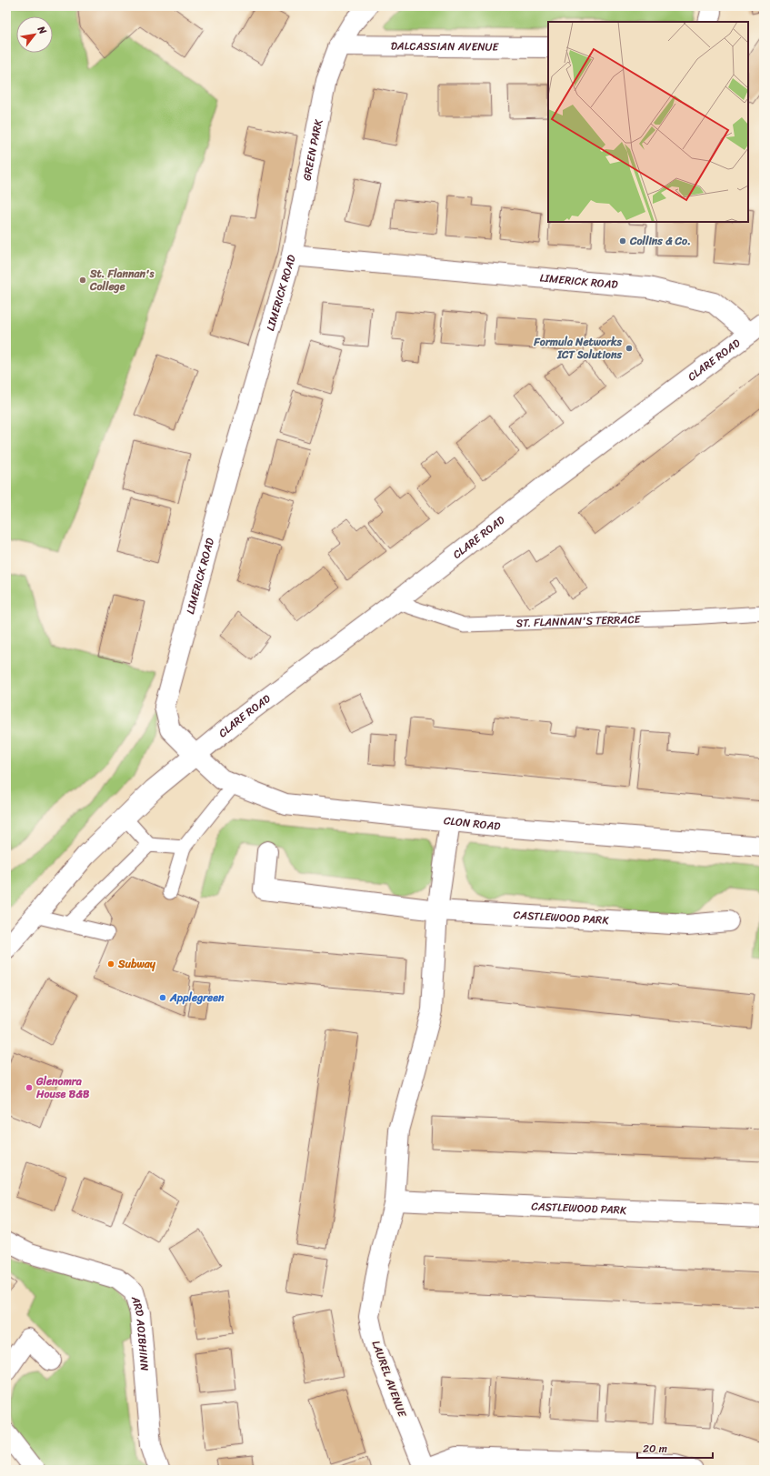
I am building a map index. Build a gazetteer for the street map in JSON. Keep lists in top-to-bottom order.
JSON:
{
  "streets": {
    "street": [
      "DALCASSIAN AVENUE",
      "GREEN PARK",
      "LIMERICK ROAD",
      "CLARE ROAD",
      "CLON ROAD",
      "CASTLEWOOD PARK",
      "ARD AOIBHINN",
      "LAUREL AVENUE"
    ],
    "lane": ["ST. FLANNAN'S TERRACE"]
  },
  "crossings": [
    ["DALCASSIAN AVENUE", "GREEN PARK"],
    ["GREEN PARK", "LIMERICK ROAD"],
    ["LIMERICK ROAD", "CLARE ROAD"],
    ["LIMERICK ROAD", "CLON ROAD"],
    ["CLARE ROAD", "ST. FLANNAN'S TERRACE"],
    ["CLARE ROAD", "CLON ROAD"],
    ["CASTLEWOOD PARK", "LAUREL AVENUE"]
  ],
  "places": [
    "Collins & Co.",
    "St. Flannan's College",
    "Formula Networks ICT Solutions",
    "Subway",
    "Applegreen",
    "Glenomra House B&B"
  ],
  "scale_bar": "20 m",
  "north": "top right"
}
